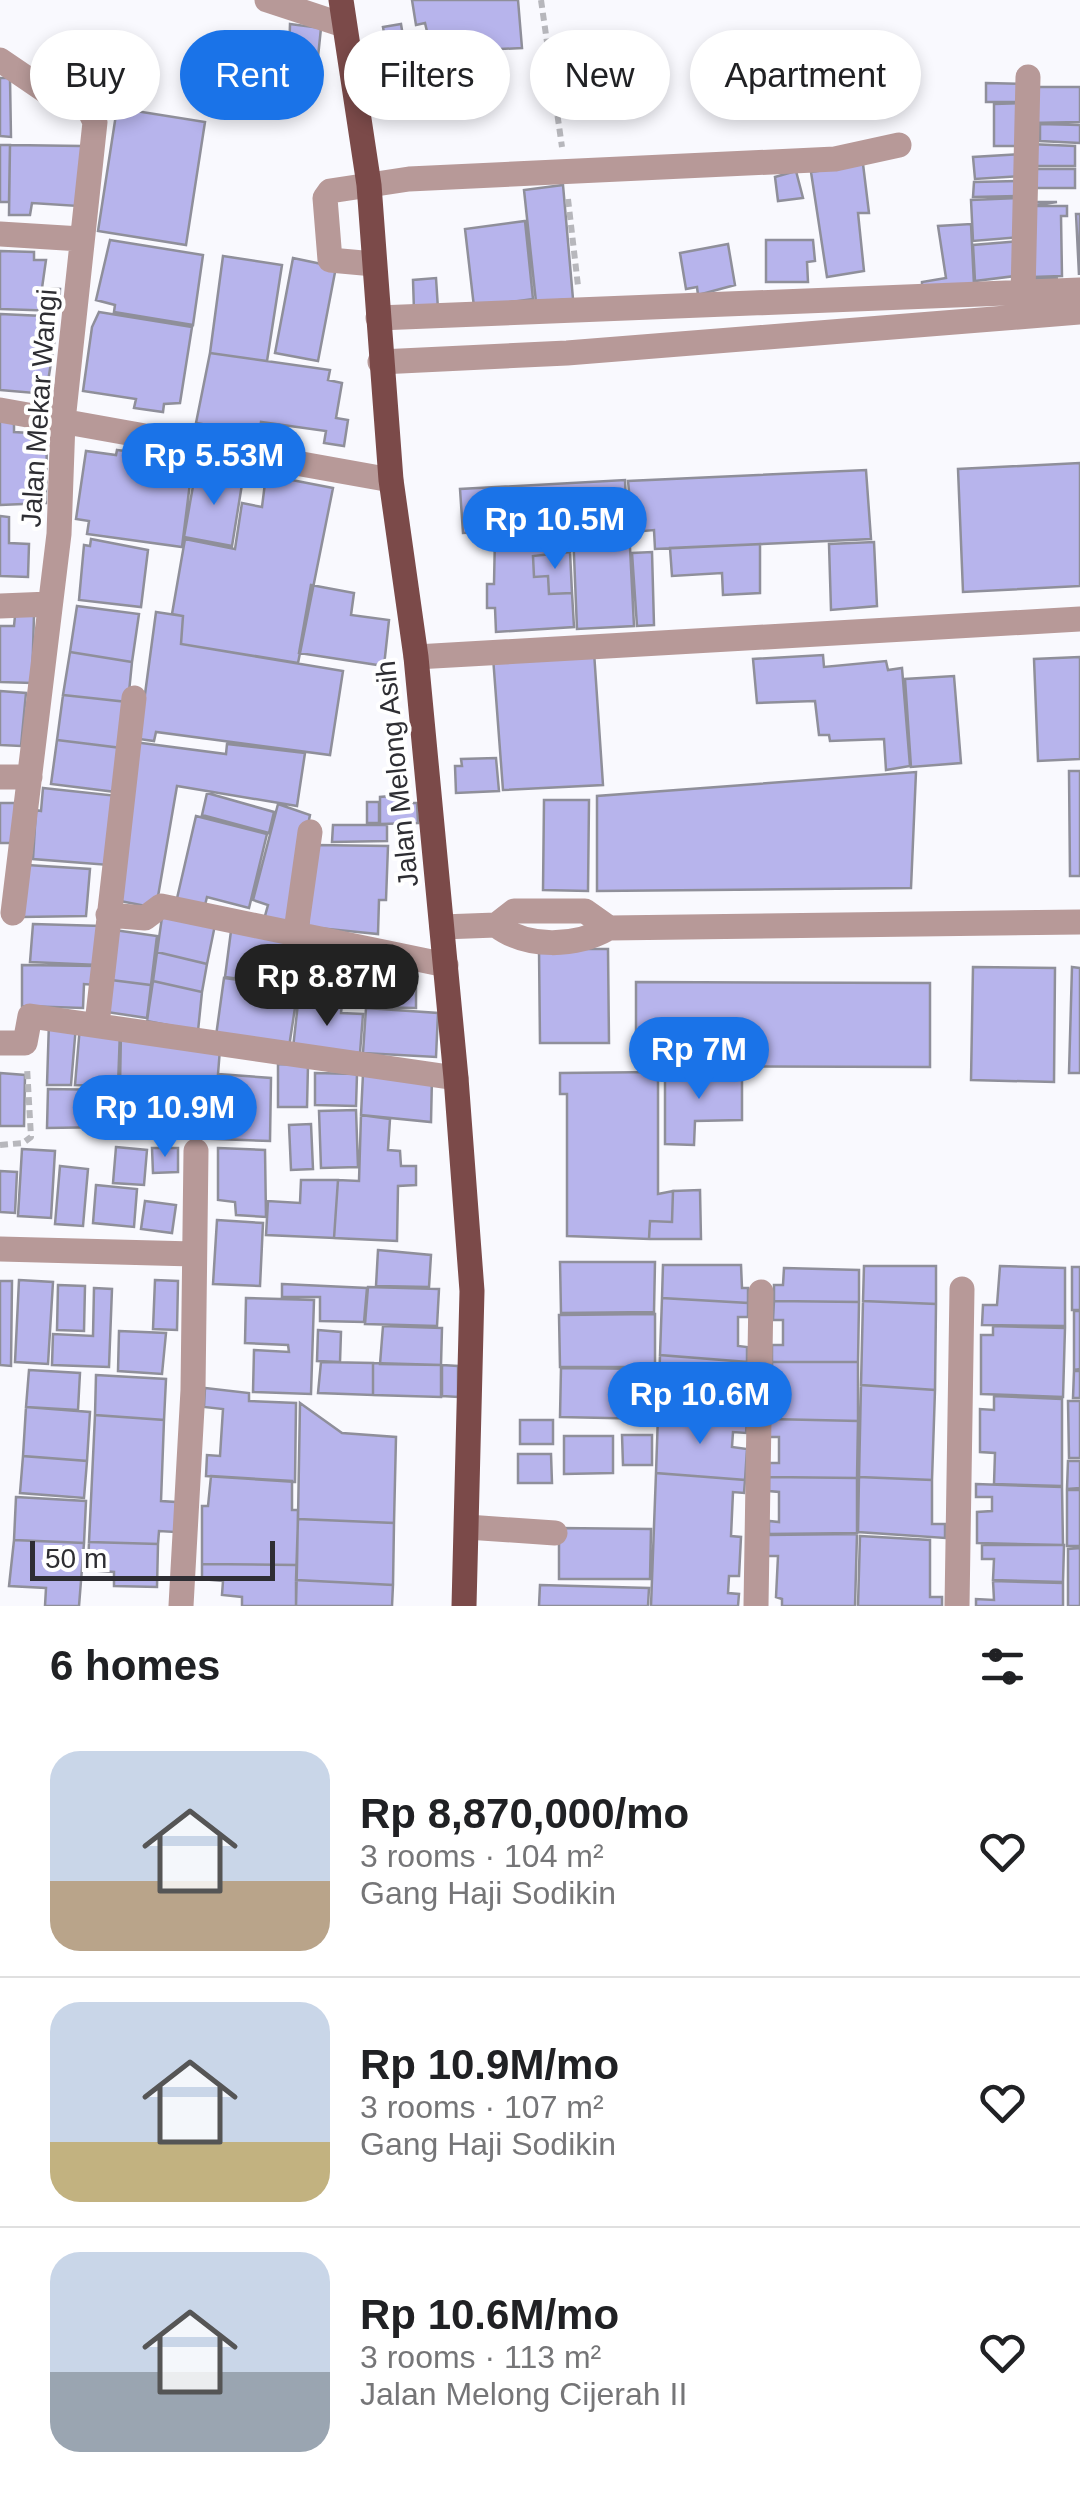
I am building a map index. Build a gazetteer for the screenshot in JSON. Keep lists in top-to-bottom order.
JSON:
{
  "streets": {
    "main road": ["Jalan Melong Asih"],
    "street": ["Jalan Mekar Wangi"]
  },
  "scale_bar": "50 m",
  "page": {
    "chip": [
      "Buy",
      "Rent",
      "Filters",
      "New",
      "Apartment"
    ],
    "price": [
      "Rp 5.53M",
      "Rp 10.5M",
      "Rp 8.87M",
      "Rp 7M",
      "Rp 10.9M",
      "Rp 10.6M"
    ],
    "scale": "50 m",
    "heading": "6 homes",
    "list": [
      {
        "name": "Rp 8,870,000/mo",
        "note": "3 rooms · 104 m² · Gang Haji Sodikin"
      },
      {
        "name": "Rp 10.9M/mo",
        "note": "3 rooms · 107 m² · Gang Haji Sodikin"
      },
      {
        "name": "Rp 10.6M/mo",
        "note": "3 rooms · 113 m² · Jalan Melong Cijerah II"
      }
    ]
  }
}
